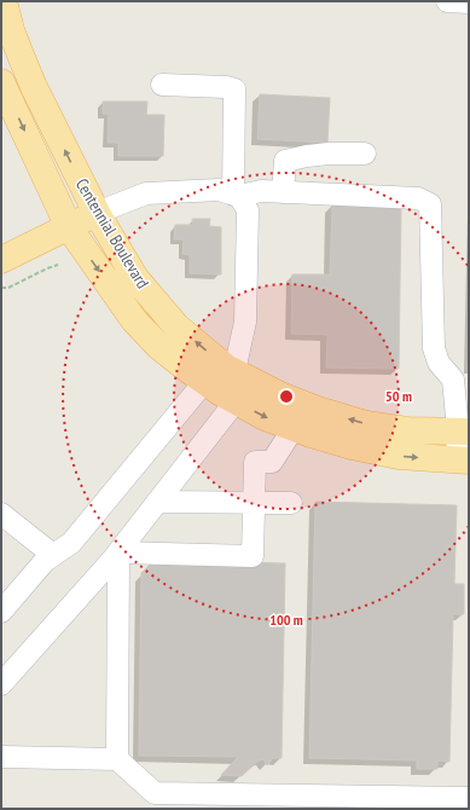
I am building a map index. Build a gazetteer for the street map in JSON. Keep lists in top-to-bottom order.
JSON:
{
  "streets": {
    "main road": ["Centennial Boulevard"]
  },
  "rings": ["50 m", "100 m"]
}
